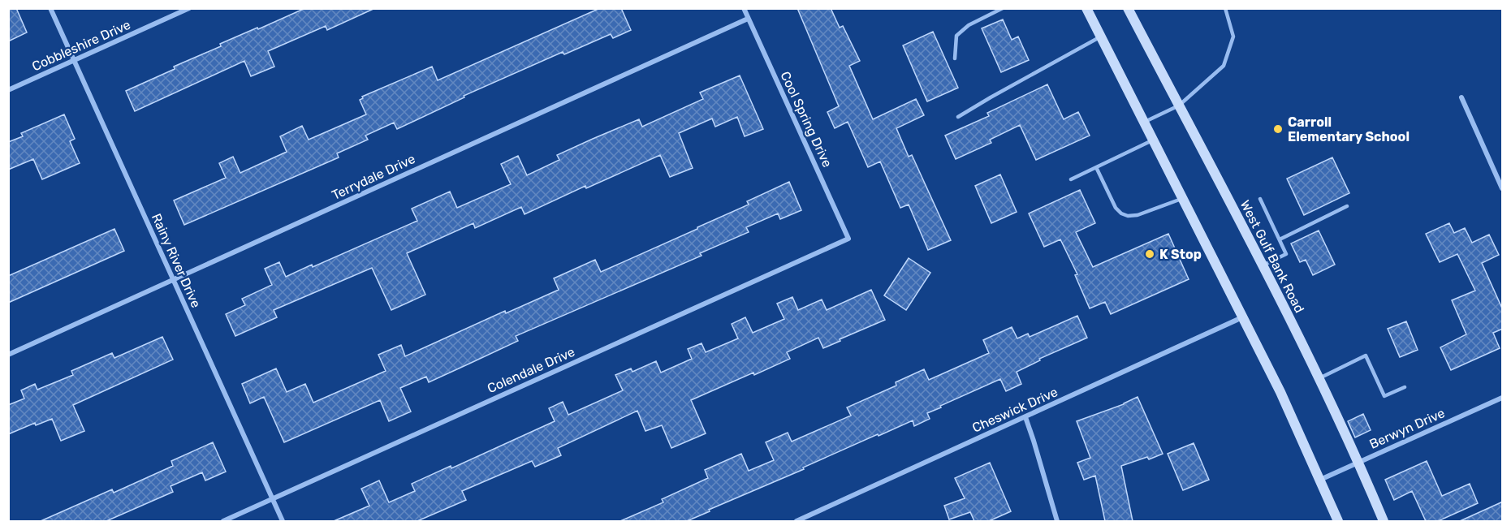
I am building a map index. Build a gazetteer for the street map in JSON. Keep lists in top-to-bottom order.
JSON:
{
  "streets": {
    "main road": ["West Gulf Bank Road"],
    "street": [
      "Cobbleshire Drive",
      "Cool Spring Drive",
      "Terrydale Drive",
      "Rainy River Drive",
      "Colendale Drive",
      "Cheswick Drive",
      "Berwyn Drive"
    ]
  },
  "crossings": [
    ["Cobbleshire Drive", "Rainy River Drive"],
    ["Cool Spring Drive", "Terrydale Drive"],
    ["Cool Spring Drive", "Colendale Drive"],
    ["Terrydale Drive", "Rainy River Drive"],
    ["West Gulf Bank Road", "Berwyn Drive"],
    ["Rainy River Drive", "Colendale Drive"]
  ],
  "places": ["Carroll Elementary School", "K Stop"]
}
